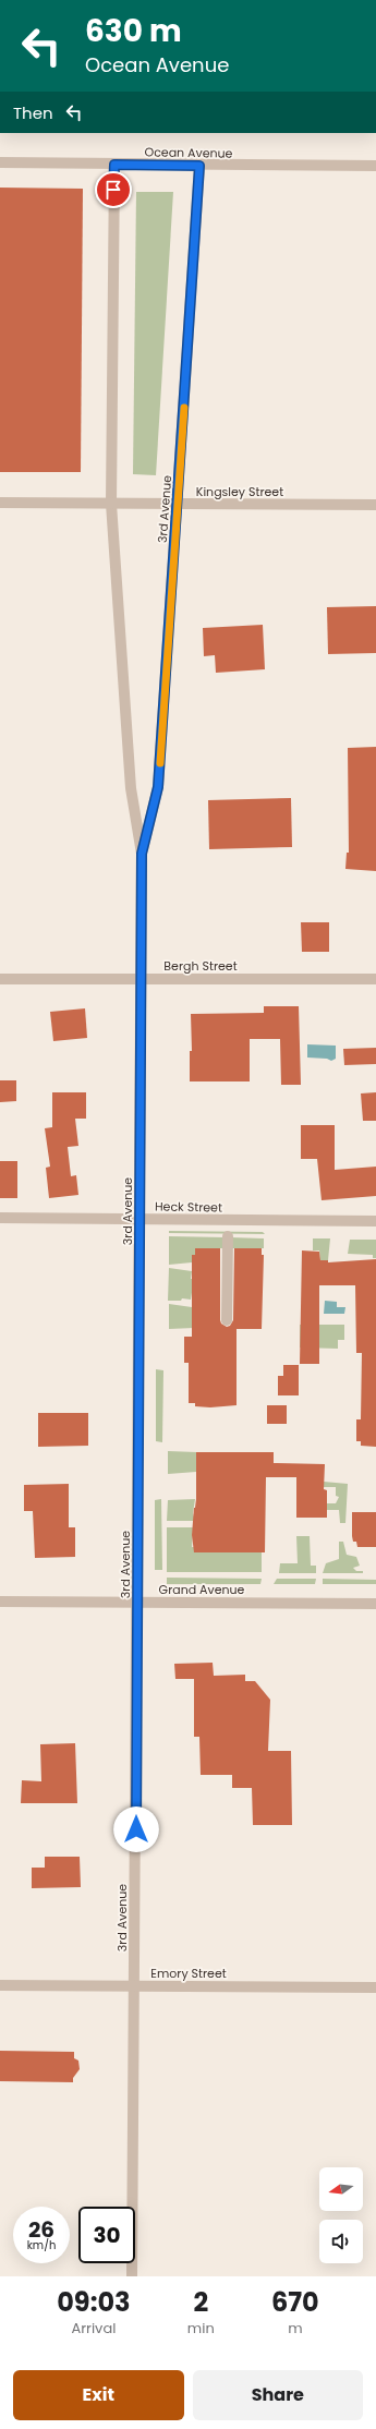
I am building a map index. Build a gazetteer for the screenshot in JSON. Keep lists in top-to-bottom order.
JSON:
{
  "streets": {
    "street": [
      "Ocean Avenue",
      "Kingsley Street",
      "3rd Avenue",
      "Bergh Street",
      "Heck Street",
      "Grand Avenue",
      "Emory Street"
    ]
  },
  "crossings": [
    ["Ocean Avenue", "3rd Avenue"],
    ["Kingsley Street", "3rd Avenue"],
    ["3rd Avenue", "Bergh Street"],
    ["3rd Avenue", "Heck Street"],
    ["3rd Avenue", "Grand Avenue"],
    ["3rd Avenue", "Emory Street"]
  ],
  "north": "left",
  "page": {
    "turn": ["630 m", "Ocean Avenue"],
    "then": "Then",
    "speed": "26 km/h",
    "limit": "30",
    "eta": [
      "09:03",
      "Arrival",
      "2",
      "min",
      "670",
      "m"
    ],
    "buttons": ["Exit", "Share"]
  }
}
